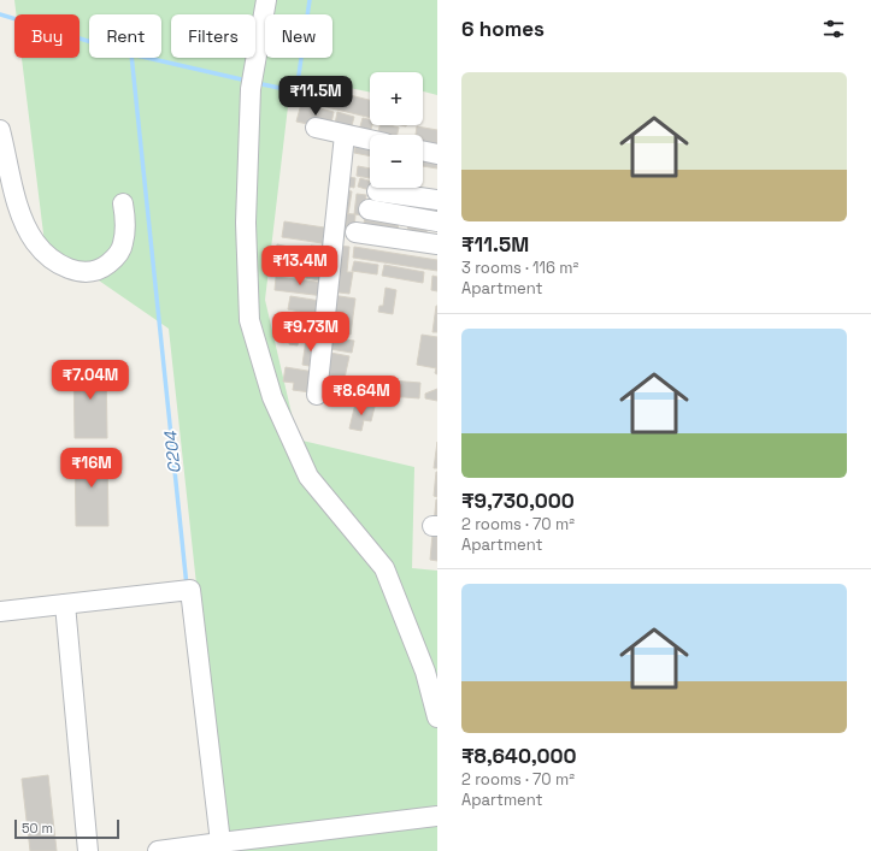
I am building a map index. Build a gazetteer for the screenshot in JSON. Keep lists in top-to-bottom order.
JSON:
{
  "water": ["C204"],
  "scale_bar": "50 m",
  "page": {
    "heading": "6 homes",
    "chip": [
      "Buy",
      "Rent",
      "Filters",
      "New"
    ],
    "list": [
      {
        "name": "₹11.5M",
        "note": "3 rooms · 116 m² · Apartment"
      },
      {
        "name": "₹9,730,000",
        "note": "2 rooms · 70 m² · Apartment"
      },
      {
        "name": "₹8,640,000",
        "note": "2 rooms · 70 m² · Apartment"
      }
    ],
    "map_buttons": ["+", "−"],
    "price": [
      "₹11.5M",
      "₹13.4M",
      "₹9.73M",
      "₹7.04M",
      "₹8.64M",
      "₹16M"
    ],
    "scale": "50 m"
  }
}
